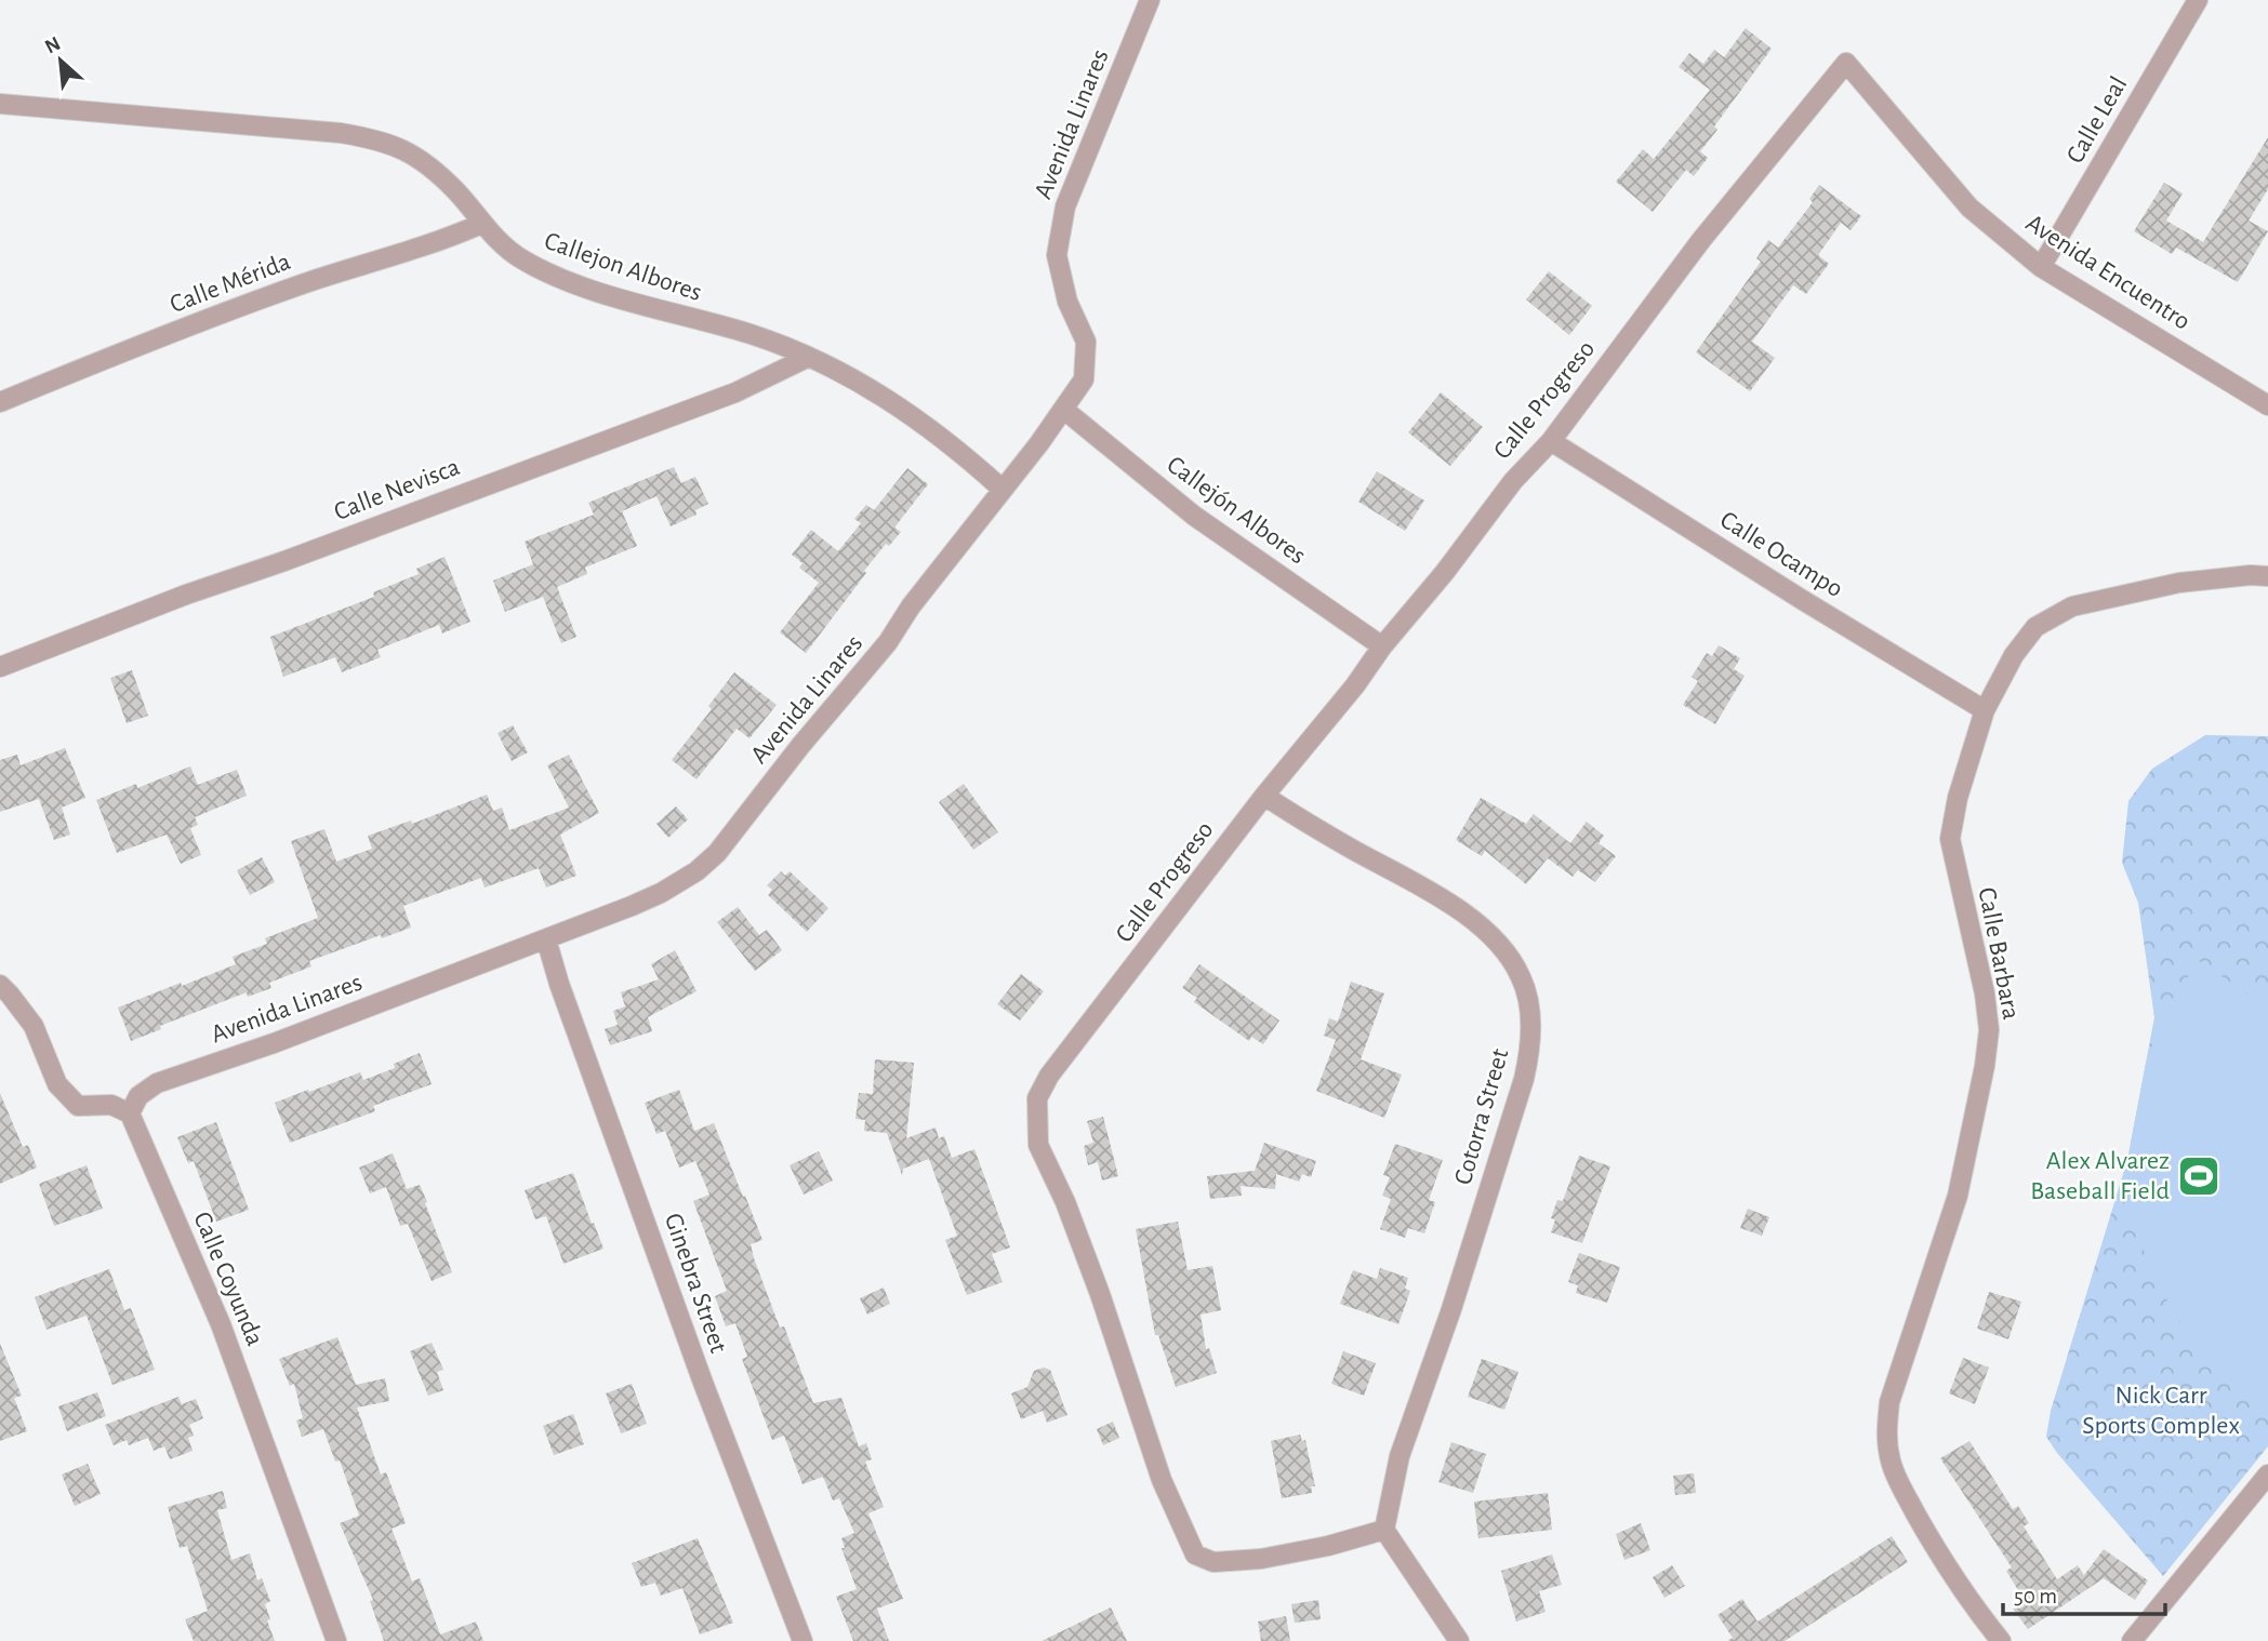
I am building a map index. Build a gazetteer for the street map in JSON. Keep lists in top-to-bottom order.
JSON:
{
  "streets": {
    "street": [
      "Calle Leal",
      "Avenida Linares",
      "Callejon Albores",
      "Avenida Encuentro",
      "Calle Mérida",
      "Calle Progreso",
      "Calle Nevisca",
      "Callejón Albores",
      "Calle Ocampo",
      "Calle Barbara",
      "Cotorra Street",
      "Calle Coyunda",
      "Ginebra Street"
    ]
  },
  "crossings": [
    ["Calle Leal", "Avenida Encuentro"],
    ["Avenida Linares", "Callejon Albores"],
    ["Avenida Linares", "Callejón Albores"],
    ["Avenida Linares", "Calle Coyunda"],
    ["Avenida Linares", "Ginebra Street"],
    ["Callejon Albores", "Calle Mérida"],
    ["Callejon Albores", "Calle Nevisca"],
    ["Avenida Encuentro", "Calle Progreso"],
    ["Calle Progreso", "Callejón Albores"],
    ["Calle Progreso", "Calle Ocampo"],
    ["Calle Progreso", "Cotorra Street"],
    ["Calle Ocampo", "Calle Barbara"]
  ],
  "parks": ["Nick Carr Sports Complex"],
  "places": {
    "sports": ["Alex Alvarez Baseball Field"]
  },
  "scale_bar": "50 m",
  "north": "top left"
}
